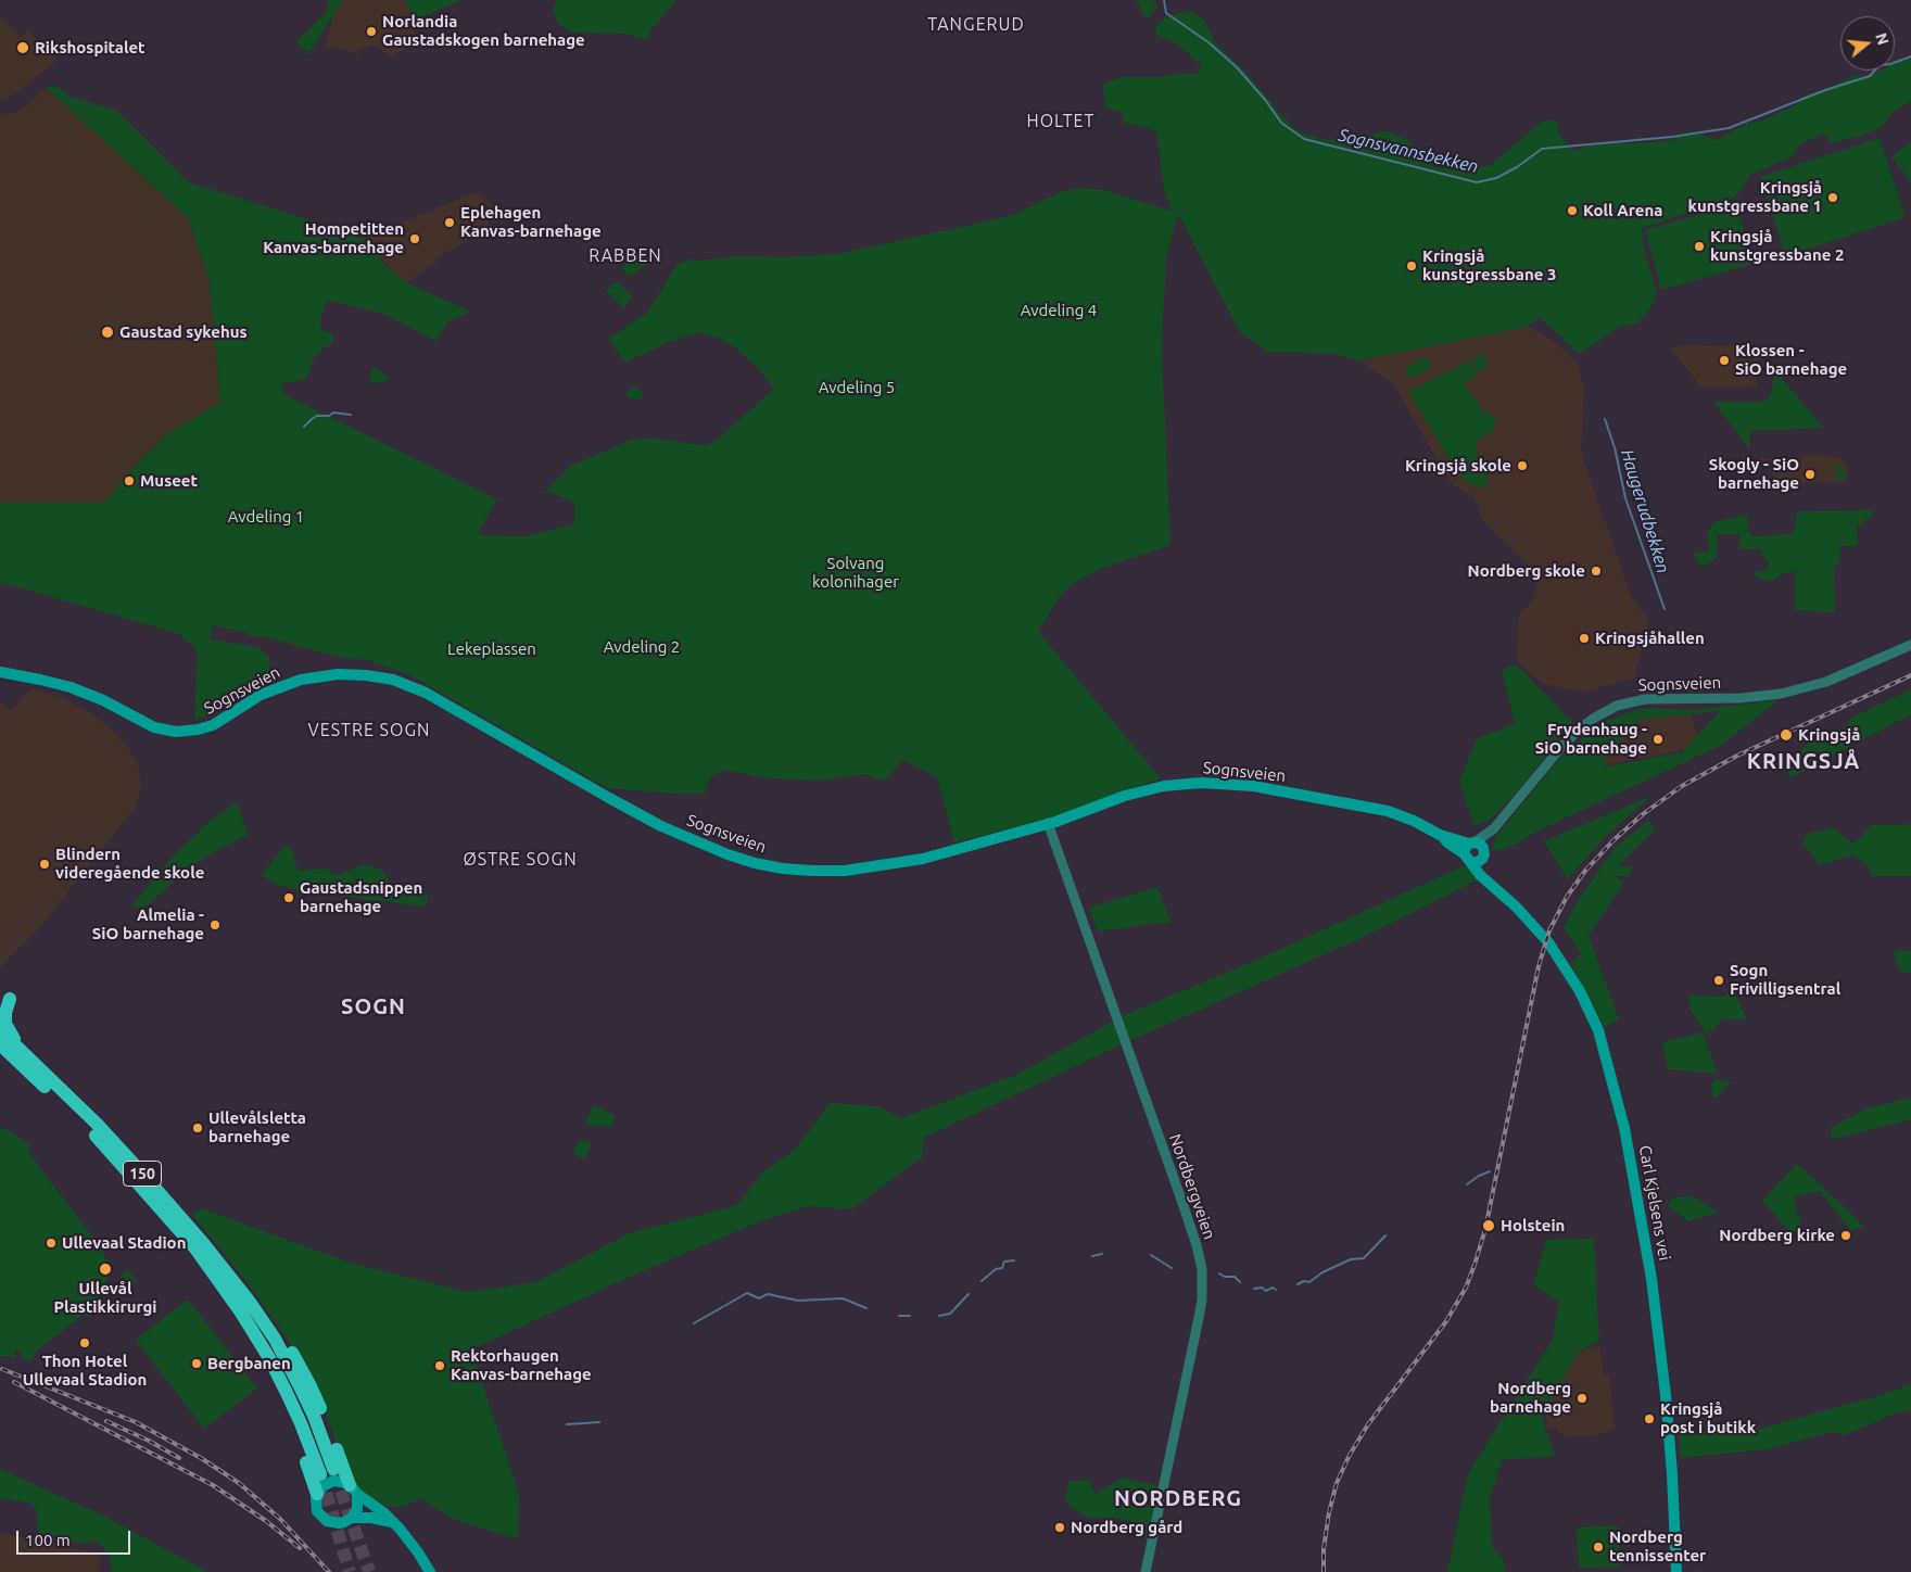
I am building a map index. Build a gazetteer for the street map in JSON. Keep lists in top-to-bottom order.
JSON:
{
  "streets": {
    "highway": ["150"],
    "main road": ["Sognsveien", "Carl Kjelsens vei"],
    "street": ["Nordbergveien"]
  },
  "crossings": [
    ["Sognsveien", "Nordbergveien"],
    ["Sognsveien", "Carl Kjelsens vei"]
  ],
  "districts": [
    "TANGERUD",
    "HOLTET",
    "RABBEN",
    "VESTRE SOGN",
    "KRINGSJÅ",
    "ØSTRE SOGN",
    "SOGN",
    "NORDBERG"
  ],
  "water": ["Sognsvannsbekken", "Haugerudbekken"],
  "parks": [
    "Avdeling 4",
    "Avdeling 5",
    "Avdeling 1",
    "Solvang kolonihager",
    "Avdeling 2",
    "Lekeplassen"
  ],
  "places": [
    "Norlandia Gaustadskogen barnehage",
    "Rikshospitalet",
    "Kringsjå kunstgressbane 1",
    "Koll Arena",
    "Eplehagen Kanvas-barnehage",
    "Hompetitten Kanvas-barnehage",
    "Kringsjå kunstgressbane 2",
    "Kringsjå kunstgressbane 3",
    "Gaustad sykehus",
    "Klossen - SiO barnehage",
    "Kringsjå skole",
    "Skogly - SiO barnehage",
    "Museet",
    "Nordberg skole",
    "Kringsjåhallen",
    "Kringsjå",
    "Frydenhaug - SiO barnehage",
    "Blindern videregående skole",
    "Gaustadsnippen barnehage",
    "Almelia - SiO barnehage",
    "Sogn Frivilligsentral",
    "Ullevålsletta barnehage",
    "Holstein",
    "Nordberg kirke",
    "Ullevaal Stadion",
    "Ullevål Plastikkirurgi",
    "Thon Hotel Ullevaal Stadion",
    "Bergbanen",
    "Rektorhaugen Kanvas-barnehage",
    "Nordberg barnehage",
    "Kringsjå post i butikk",
    "Nordberg gård",
    "Nordberg tennissenter"
  ],
  "scale_bar": "100 m",
  "north": "right"
}
